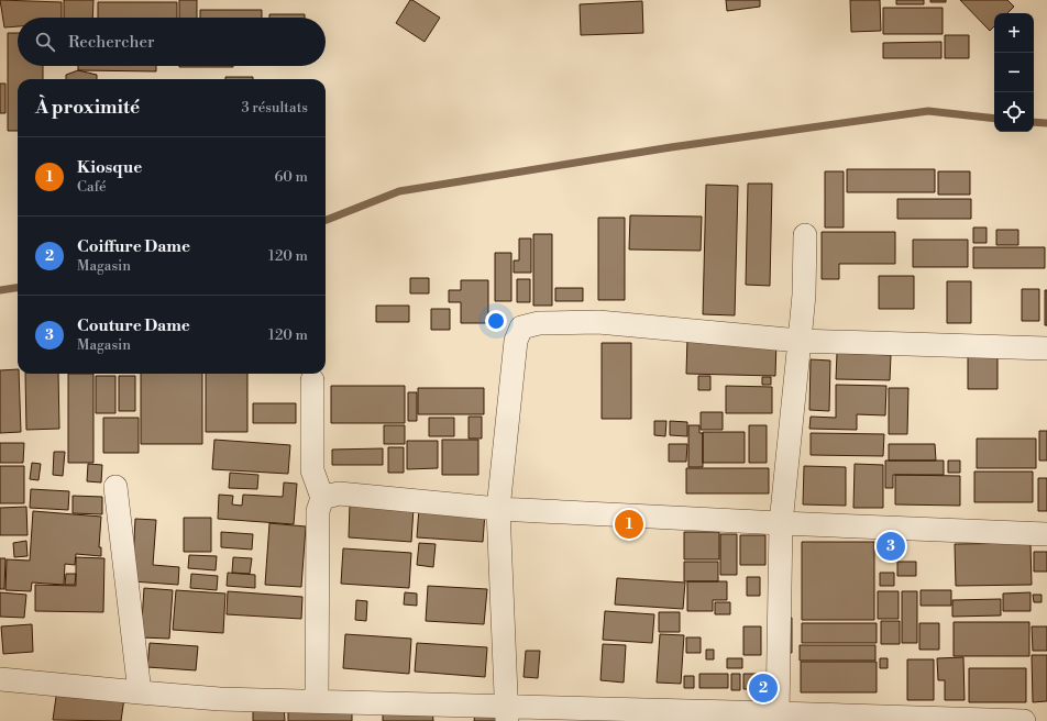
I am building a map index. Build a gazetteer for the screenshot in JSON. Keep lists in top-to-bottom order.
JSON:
{
  "page": {
    "map_buttons": ["+", "−"],
    "search": "Rechercher",
    "heading": ["À proximité", "3 résultats"],
    "list": [
      {
        "mark": "1",
        "name": "Kiosque",
        "note": "Café",
        "value": "60 m"
      },
      {
        "mark": "2",
        "name": "Coiffure Dame",
        "note": "Magasin",
        "value": "120 m"
      },
      {
        "mark": "3",
        "name": "Couture Dame",
        "note": "Magasin",
        "value": "120 m"
      }
    ],
    "pins": ["1", "3", "2"]
  }
}
